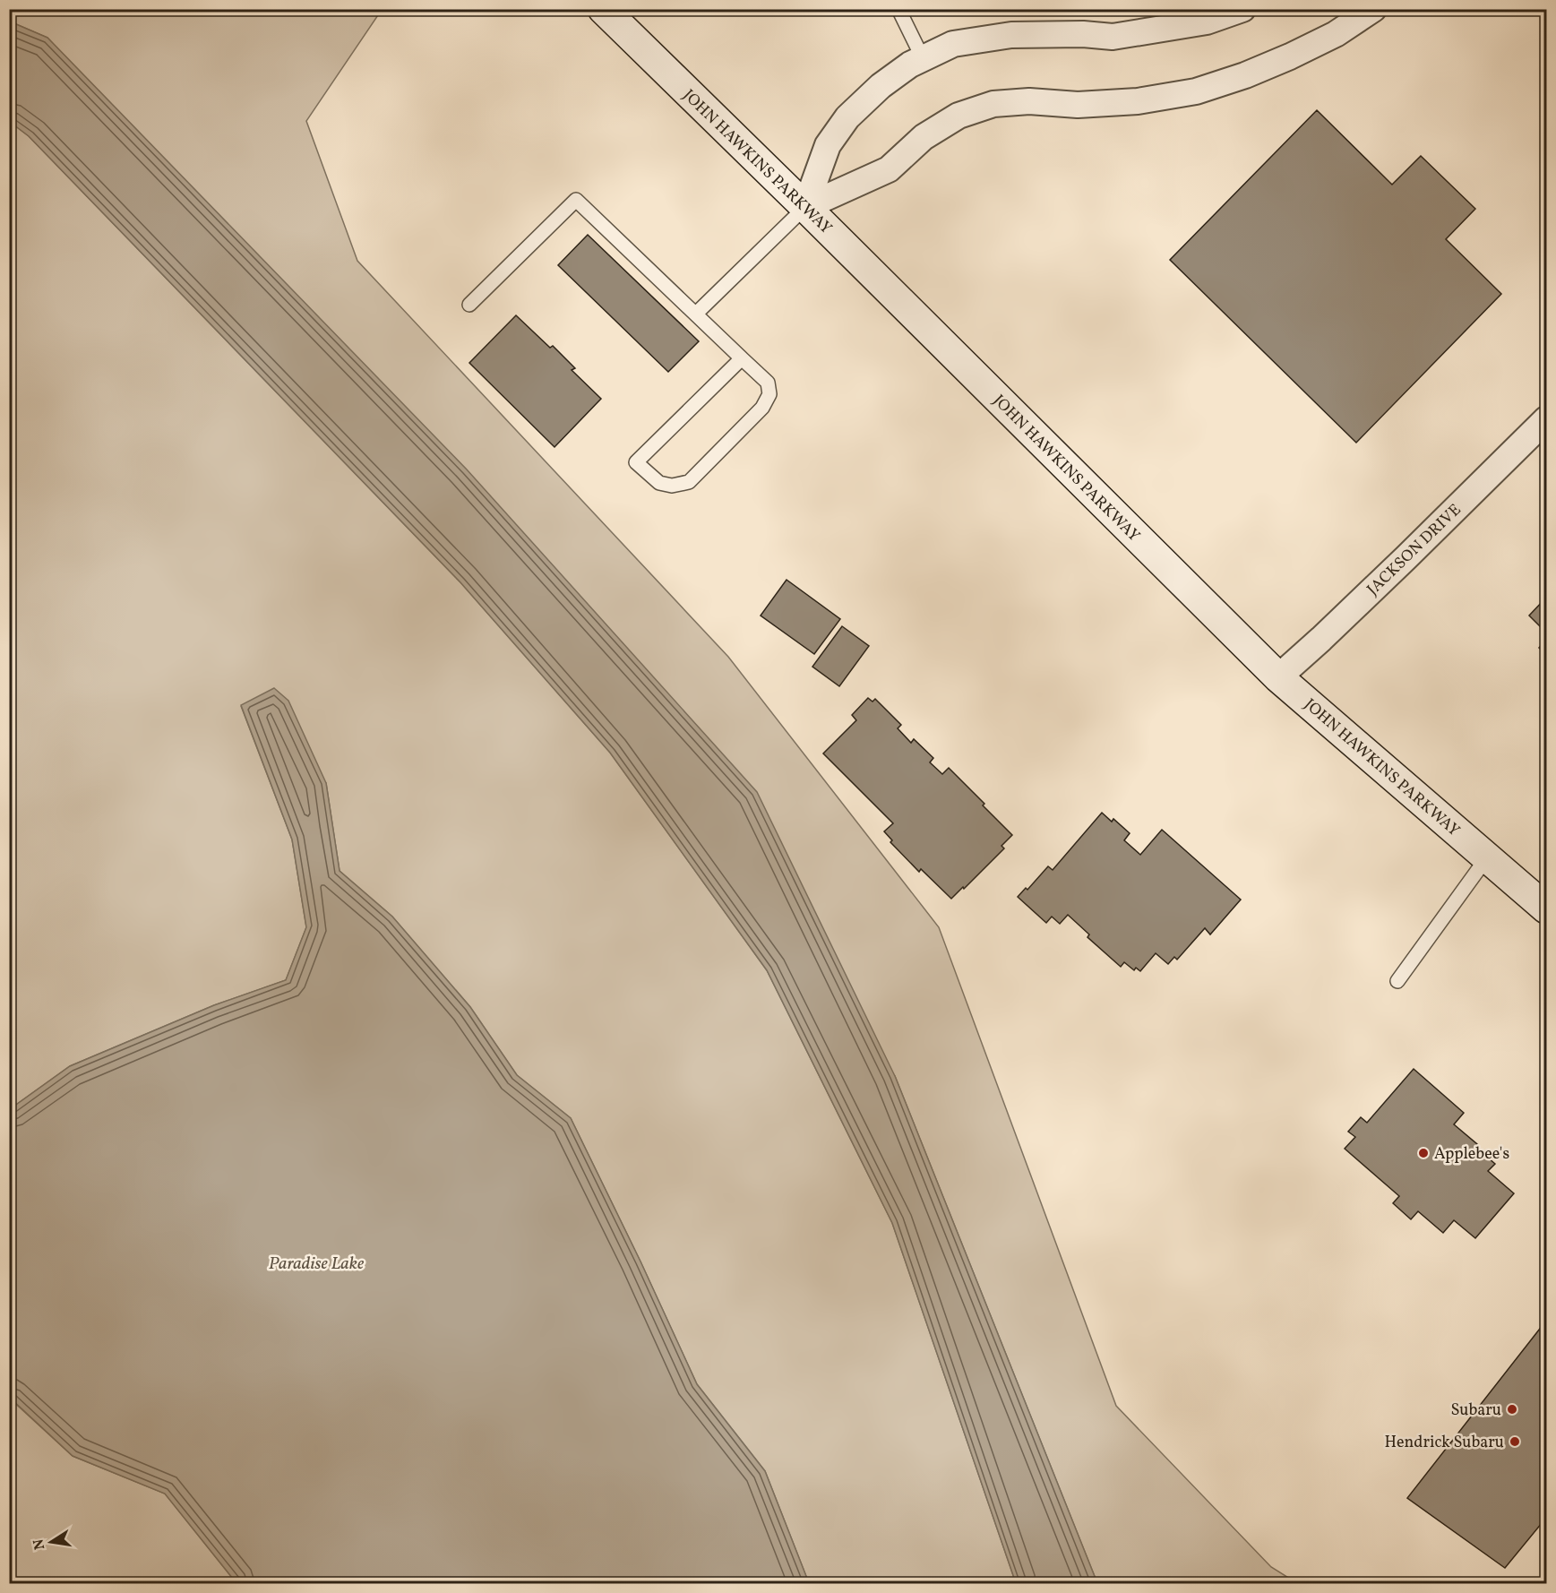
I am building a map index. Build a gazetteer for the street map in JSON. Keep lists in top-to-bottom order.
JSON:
{
  "streets": {
    "main road": ["JOHN HAWKINS PARKWAY"],
    "street": ["JACKSON DRIVE"]
  },
  "crossings": [
    ["JOHN HAWKINS PARKWAY", "JACKSON DRIVE"]
  ],
  "water": ["Paradise Lake"],
  "places": ["Applebee's", "Subaru", "Hendrick Subaru"],
  "north": "left"
}
